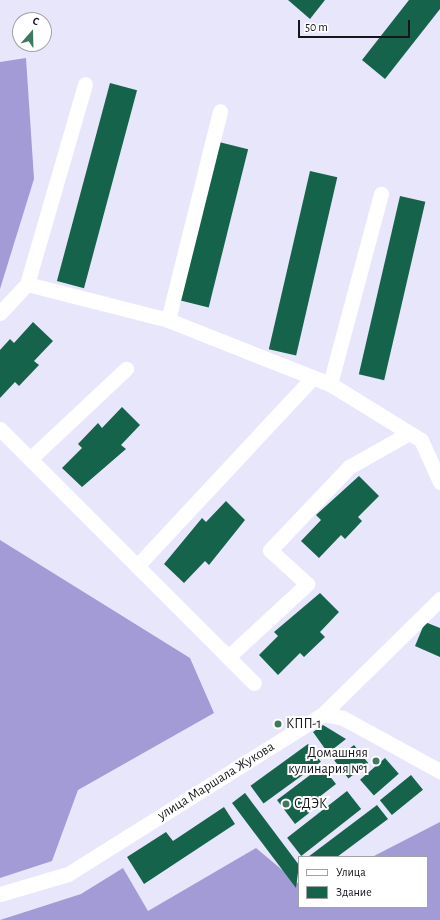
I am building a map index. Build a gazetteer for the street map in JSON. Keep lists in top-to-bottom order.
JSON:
{
  "streets": {
    "street": ["улица Маршала Жукова"]
  },
  "places": ["КПП-1", "Домашняя кулинария №1", "СДЭК"],
  "legend": ["Улица", "Здание"],
  "scale_bar": "50 m",
  "north": "top"
}
